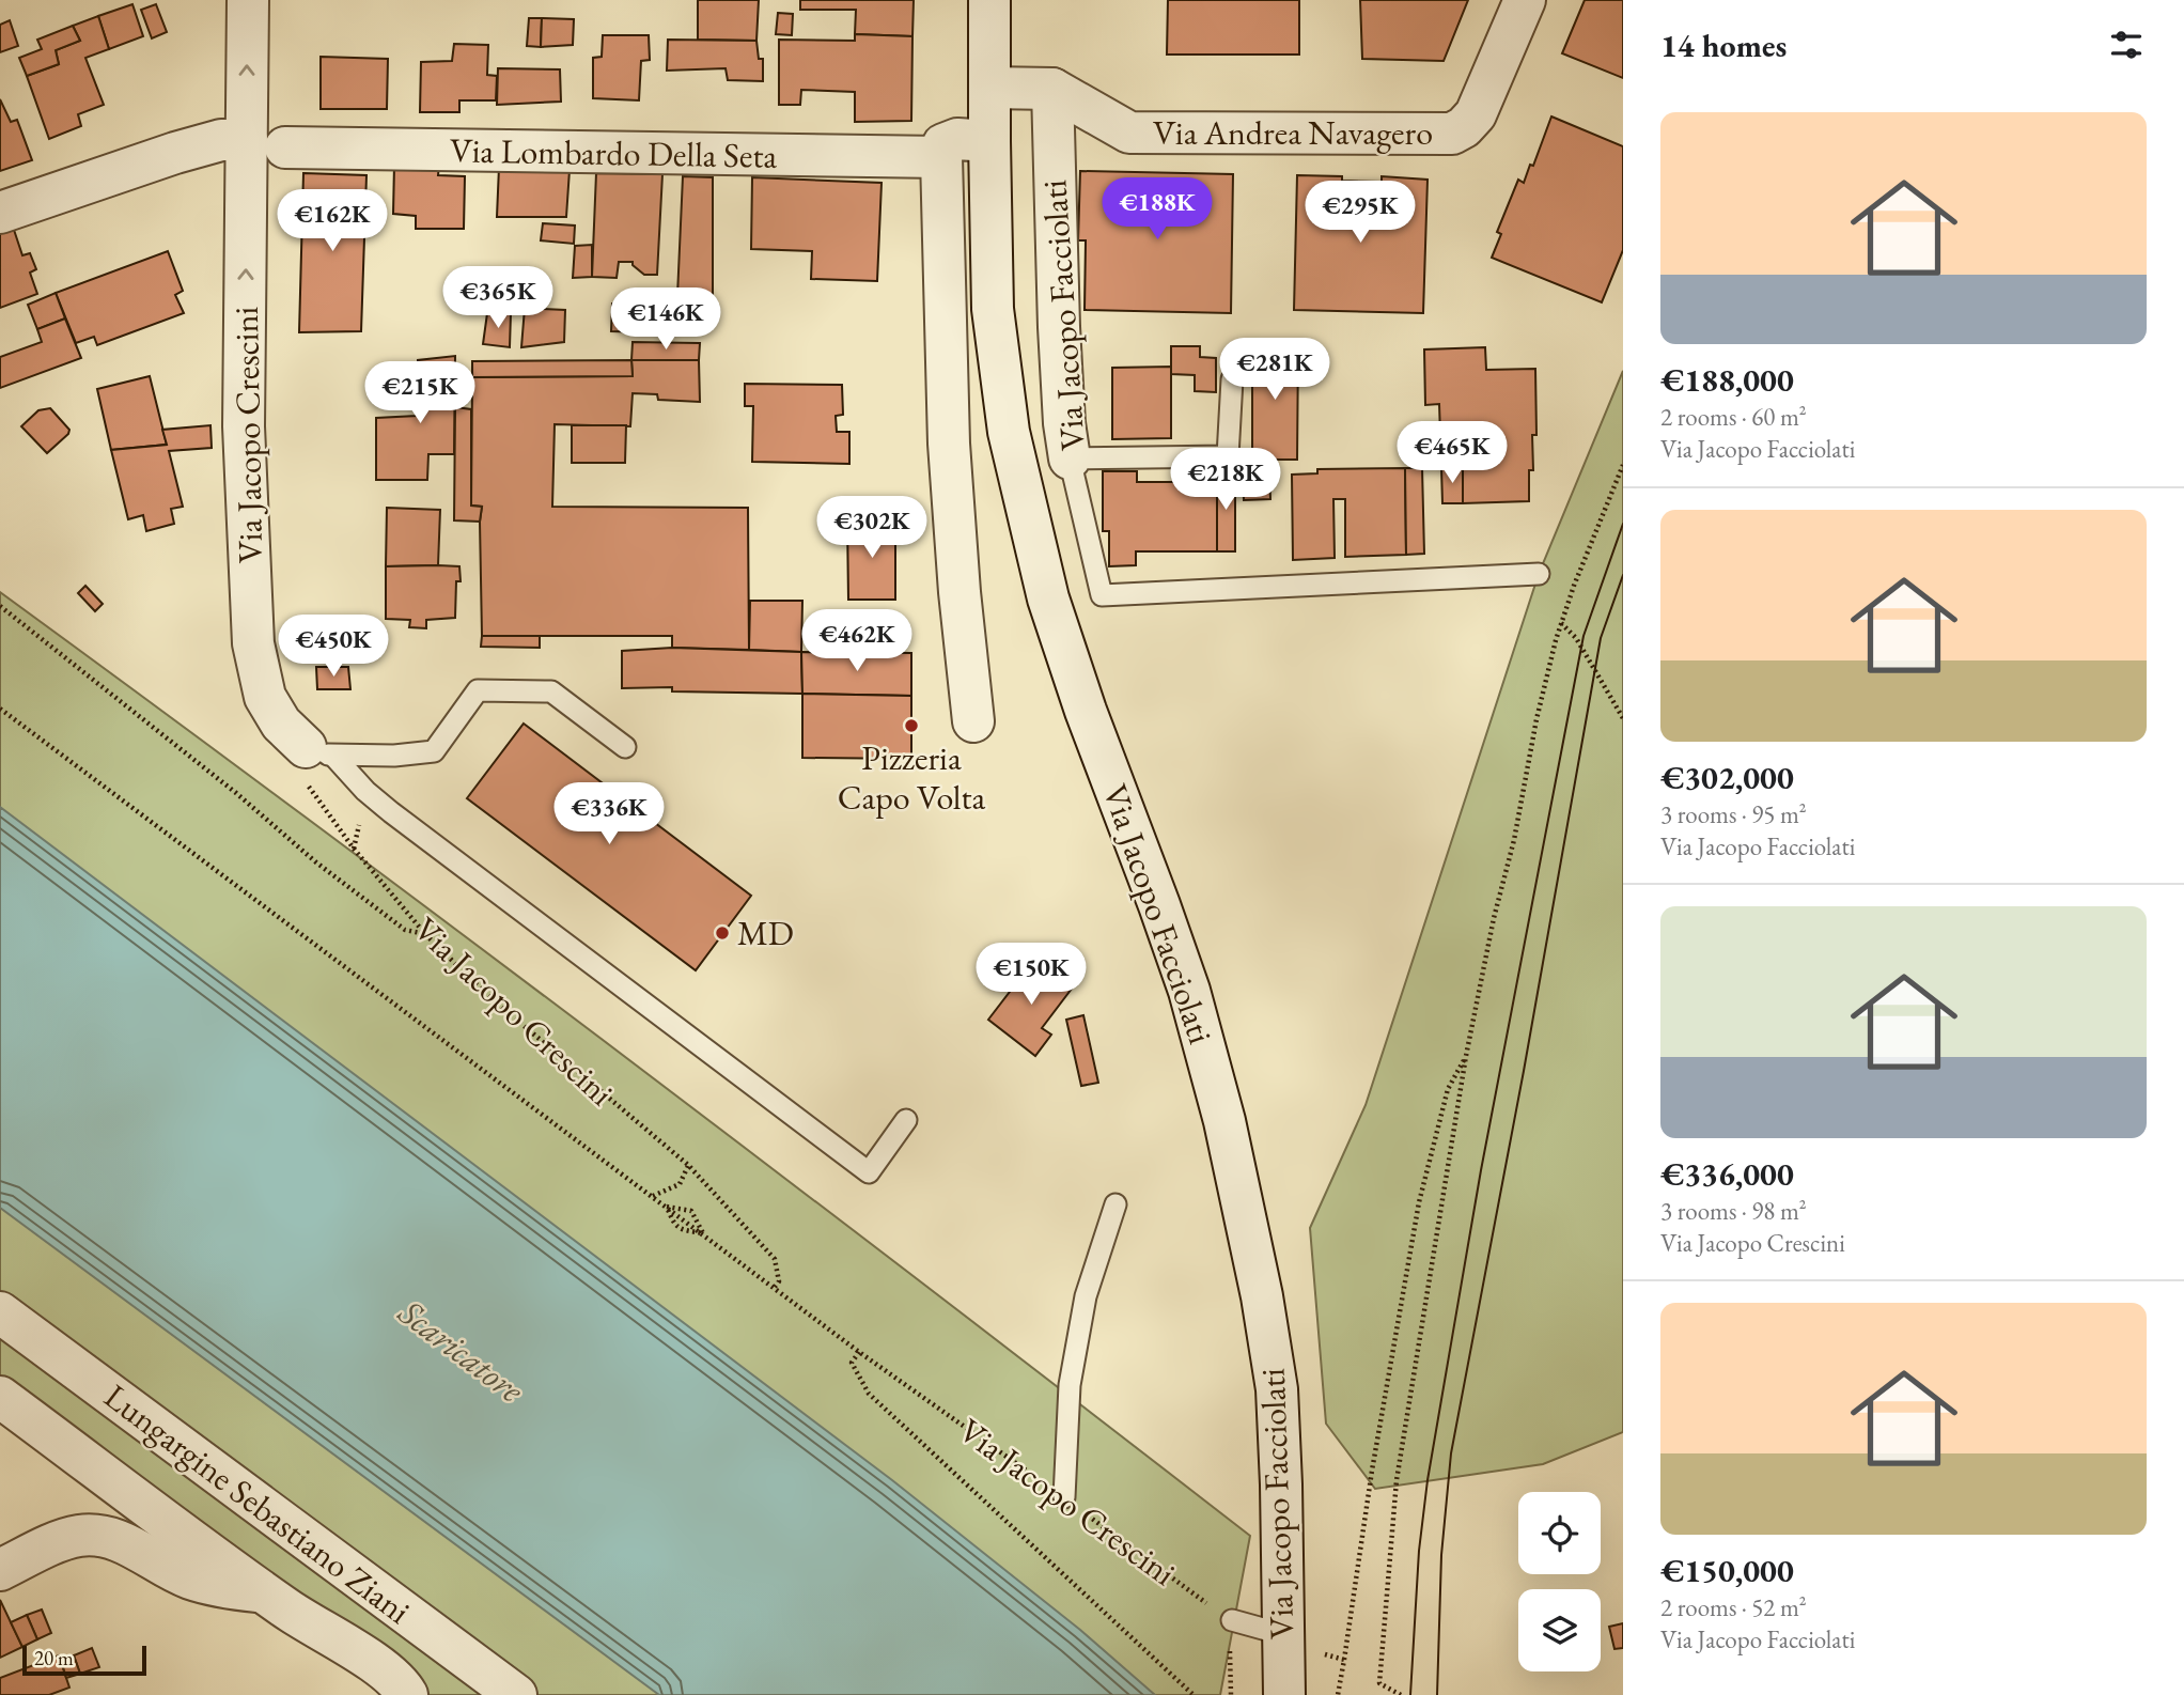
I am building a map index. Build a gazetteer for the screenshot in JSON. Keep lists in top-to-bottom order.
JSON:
{
  "streets": {
    "street": [
      "Via Andrea Navagero",
      "Via Lombardo Della Seta",
      "Via Jacopo Facciolati",
      "Via Jacopo Crescini",
      "Lungargine Sebastiano Ziani"
    ]
  },
  "crossings": [
    ["Via Andrea Navagero", "Via Jacopo Facciolati"],
    ["Via Lombardo Della Seta", "Via Jacopo Crescini"]
  ],
  "water": ["Scaricatore"],
  "places": ["Pizzeria Capo Volta", "MD"],
  "scale_bar": "20 m",
  "page": {
    "heading": "14 homes",
    "list": [
      {
        "name": "€188,000",
        "note": "2 rooms · 60 m² · Via Jacopo Facciolati"
      },
      {
        "name": "€302,000",
        "note": "3 rooms · 95 m² · Via Jacopo Facciolati"
      },
      {
        "name": "€336,000",
        "note": "3 rooms · 98 m² · Via Jacopo Crescini"
      },
      {
        "name": "€150,000",
        "note": "2 rooms · 52 m² · Via Jacopo Facciolati"
      }
    ],
    "price": [
      "€188K",
      "€295K",
      "€162K",
      "€365K",
      "€146K",
      "€281K",
      "€215K",
      "€465K",
      "€218K",
      "€302K",
      "€462K",
      "€450K",
      "€336K",
      "€150K"
    ],
    "scale": "20 m"
  }
}
